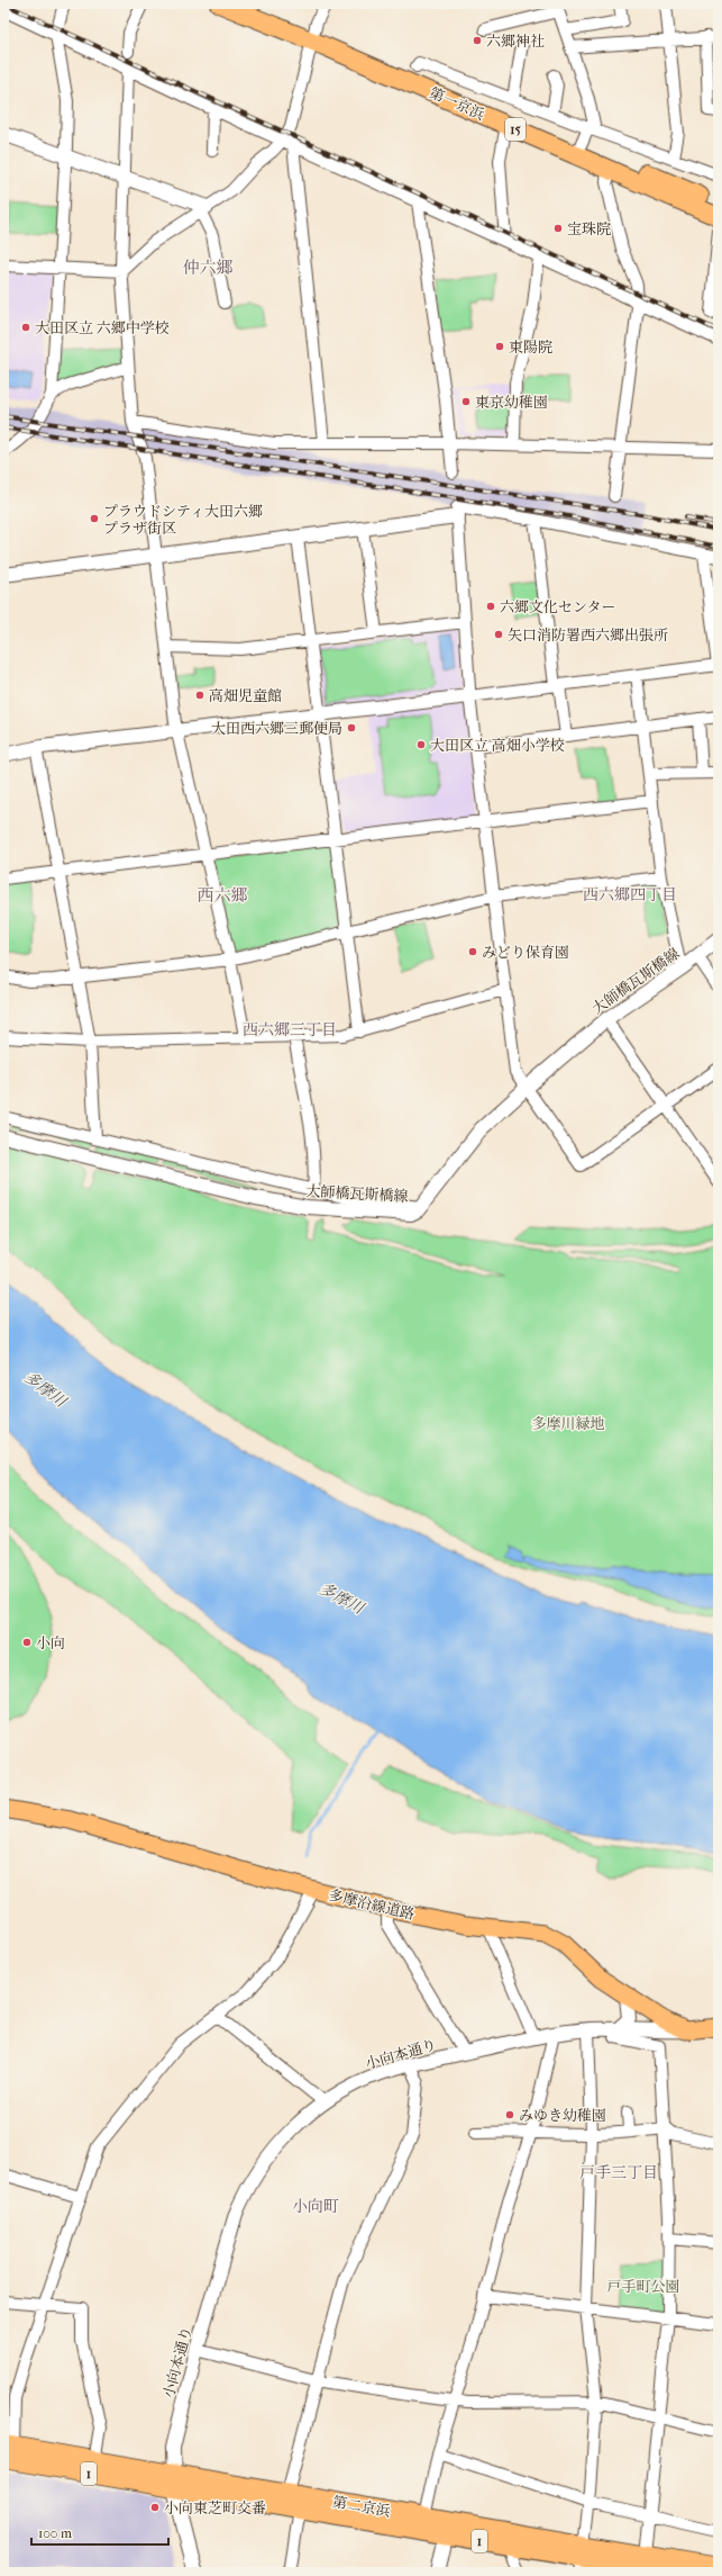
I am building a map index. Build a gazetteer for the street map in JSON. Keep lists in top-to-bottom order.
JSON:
{
  "streets": {
    "highway": [
      "第一京浜",
      "15",
      "1",
      "第二京浜"
    ],
    "main road": ["多摩沿線道路"],
    "street": ["大師橋瓦斯橋線", "小向本通り"]
  },
  "crossings": [
    ["多摩沿線道路", "小向本通り"],
    ["小向本通り", "第二京浜"]
  ],
  "districts": [
    "仲六郷",
    "西六郷四丁目",
    "西六郷",
    "西六郷三丁目",
    "戸手三丁目",
    "小向町"
  ],
  "water": ["多摩川"],
  "parks": ["多摩川緑地", "戸手町公園"],
  "places": [
    "六郷神社",
    "宝珠院",
    "大田区立 六郷中学校",
    "東陽院",
    "東京幼稚園",
    "プラウドシティ大田六郷 プラザ街区",
    "六郷文化センター",
    "矢口消防署西六郷出張所",
    "高畑児童館",
    "大田西六郷三郵便局",
    "大田区立 高畑小学校",
    "みどり保育園",
    "小向",
    "みゆき幼稚園",
    "小向東芝町交番"
  ],
  "scale_bar": "100 m"
}
